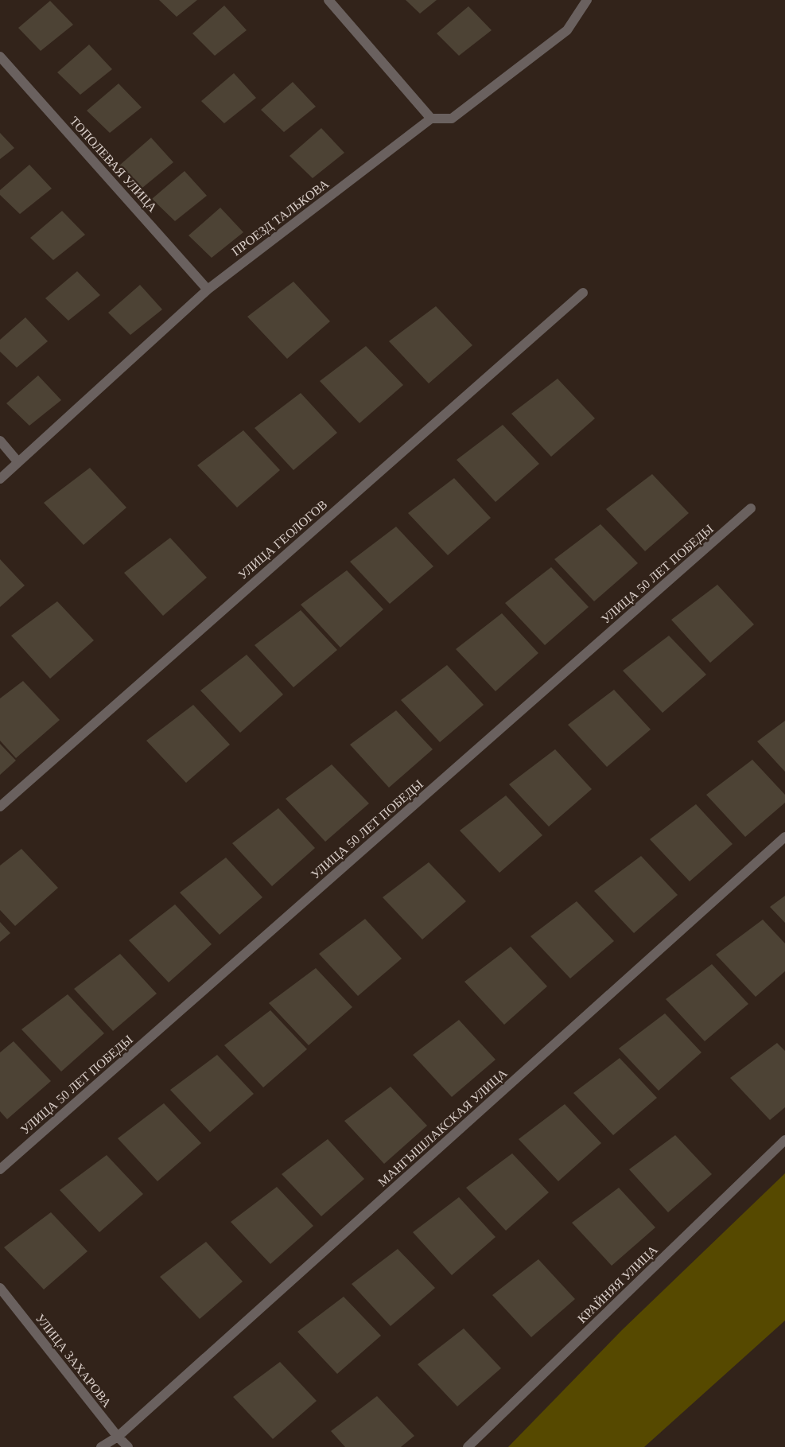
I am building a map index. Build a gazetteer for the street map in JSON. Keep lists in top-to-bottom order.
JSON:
{
  "streets": {
    "street": [
      "ТОПОЛЕВАЯ УЛИЦА",
      "ПРОЕЗД ТАЛЬКОВА",
      "УЛИЦА ГЕОЛОГОВ",
      "УЛИЦА 50 ЛЕТ ПОБЕДЫ",
      "МАНГЫШЛАКСКАЯ УЛИЦА",
      "КРАЙНЯЯ УЛИЦА",
      "УЛИЦА ЗАХАРОВА"
    ]
  },
  "crossings": [
    ["ТОПОЛЕВАЯ УЛИЦА", "ПРОЕЗД ТАЛЬКОВА"],
    ["МАНГЫШЛАКСКАЯ УЛИЦА", "УЛИЦА ЗАХАРОВА"]
  ]
}
